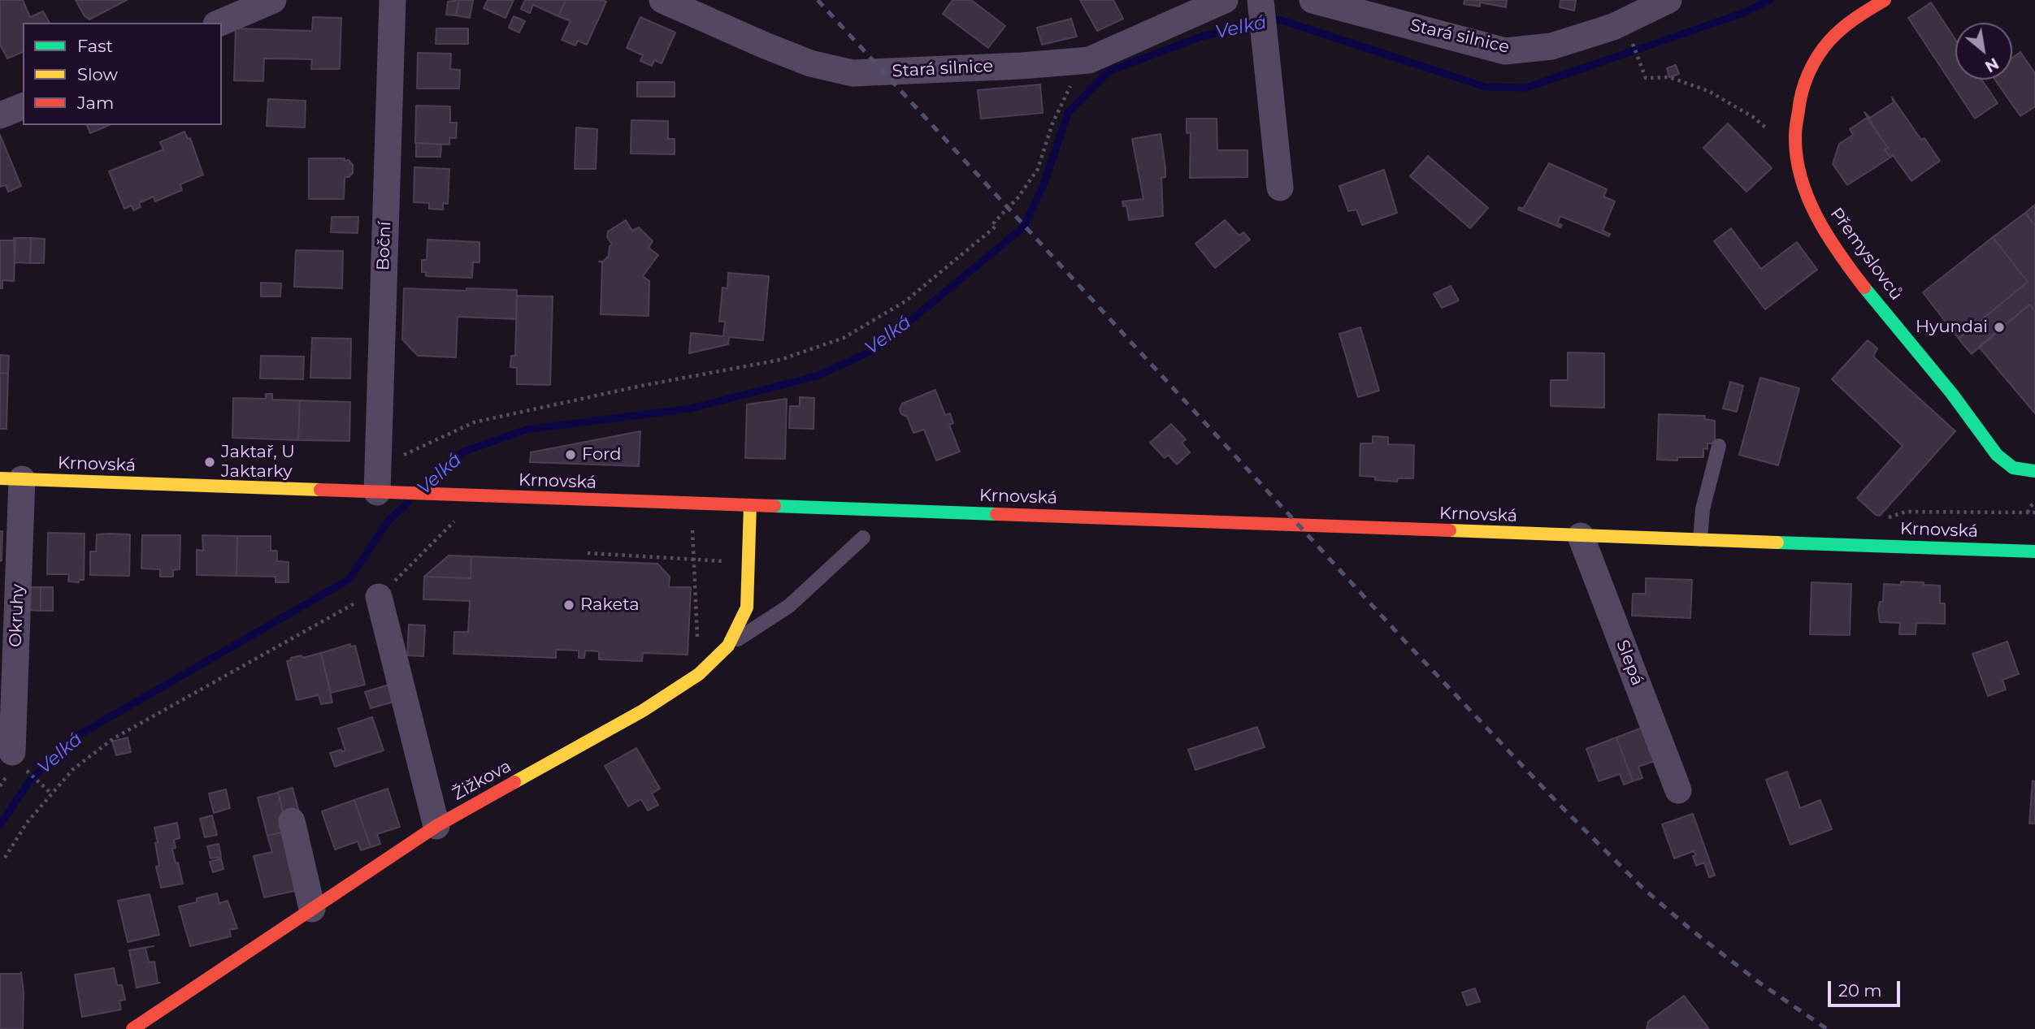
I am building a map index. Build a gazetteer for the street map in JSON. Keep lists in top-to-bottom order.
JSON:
{
  "streets": {
    "main road": ["Přemyslovců", "Krnovská", "Žižkova"],
    "street": [
      "Stará silnice",
      "Boční",
      "Okruhy",
      "Slepá"
    ]
  },
  "crossings": [
    ["Boční", "Krnovská"],
    ["Krnovská", "Okruhy"],
    ["Krnovská", "Slepá"],
    ["Krnovská", "Žižkova"]
  ],
  "water": ["Velká"],
  "places": [
    "Hyundai",
    "Ford",
    "Jaktař, U Jaktarky",
    "Raketa"
  ],
  "legend": ["Fast", "Slow", "Jam"],
  "scale_bar": "20 m",
  "north": "bottom right"
}
